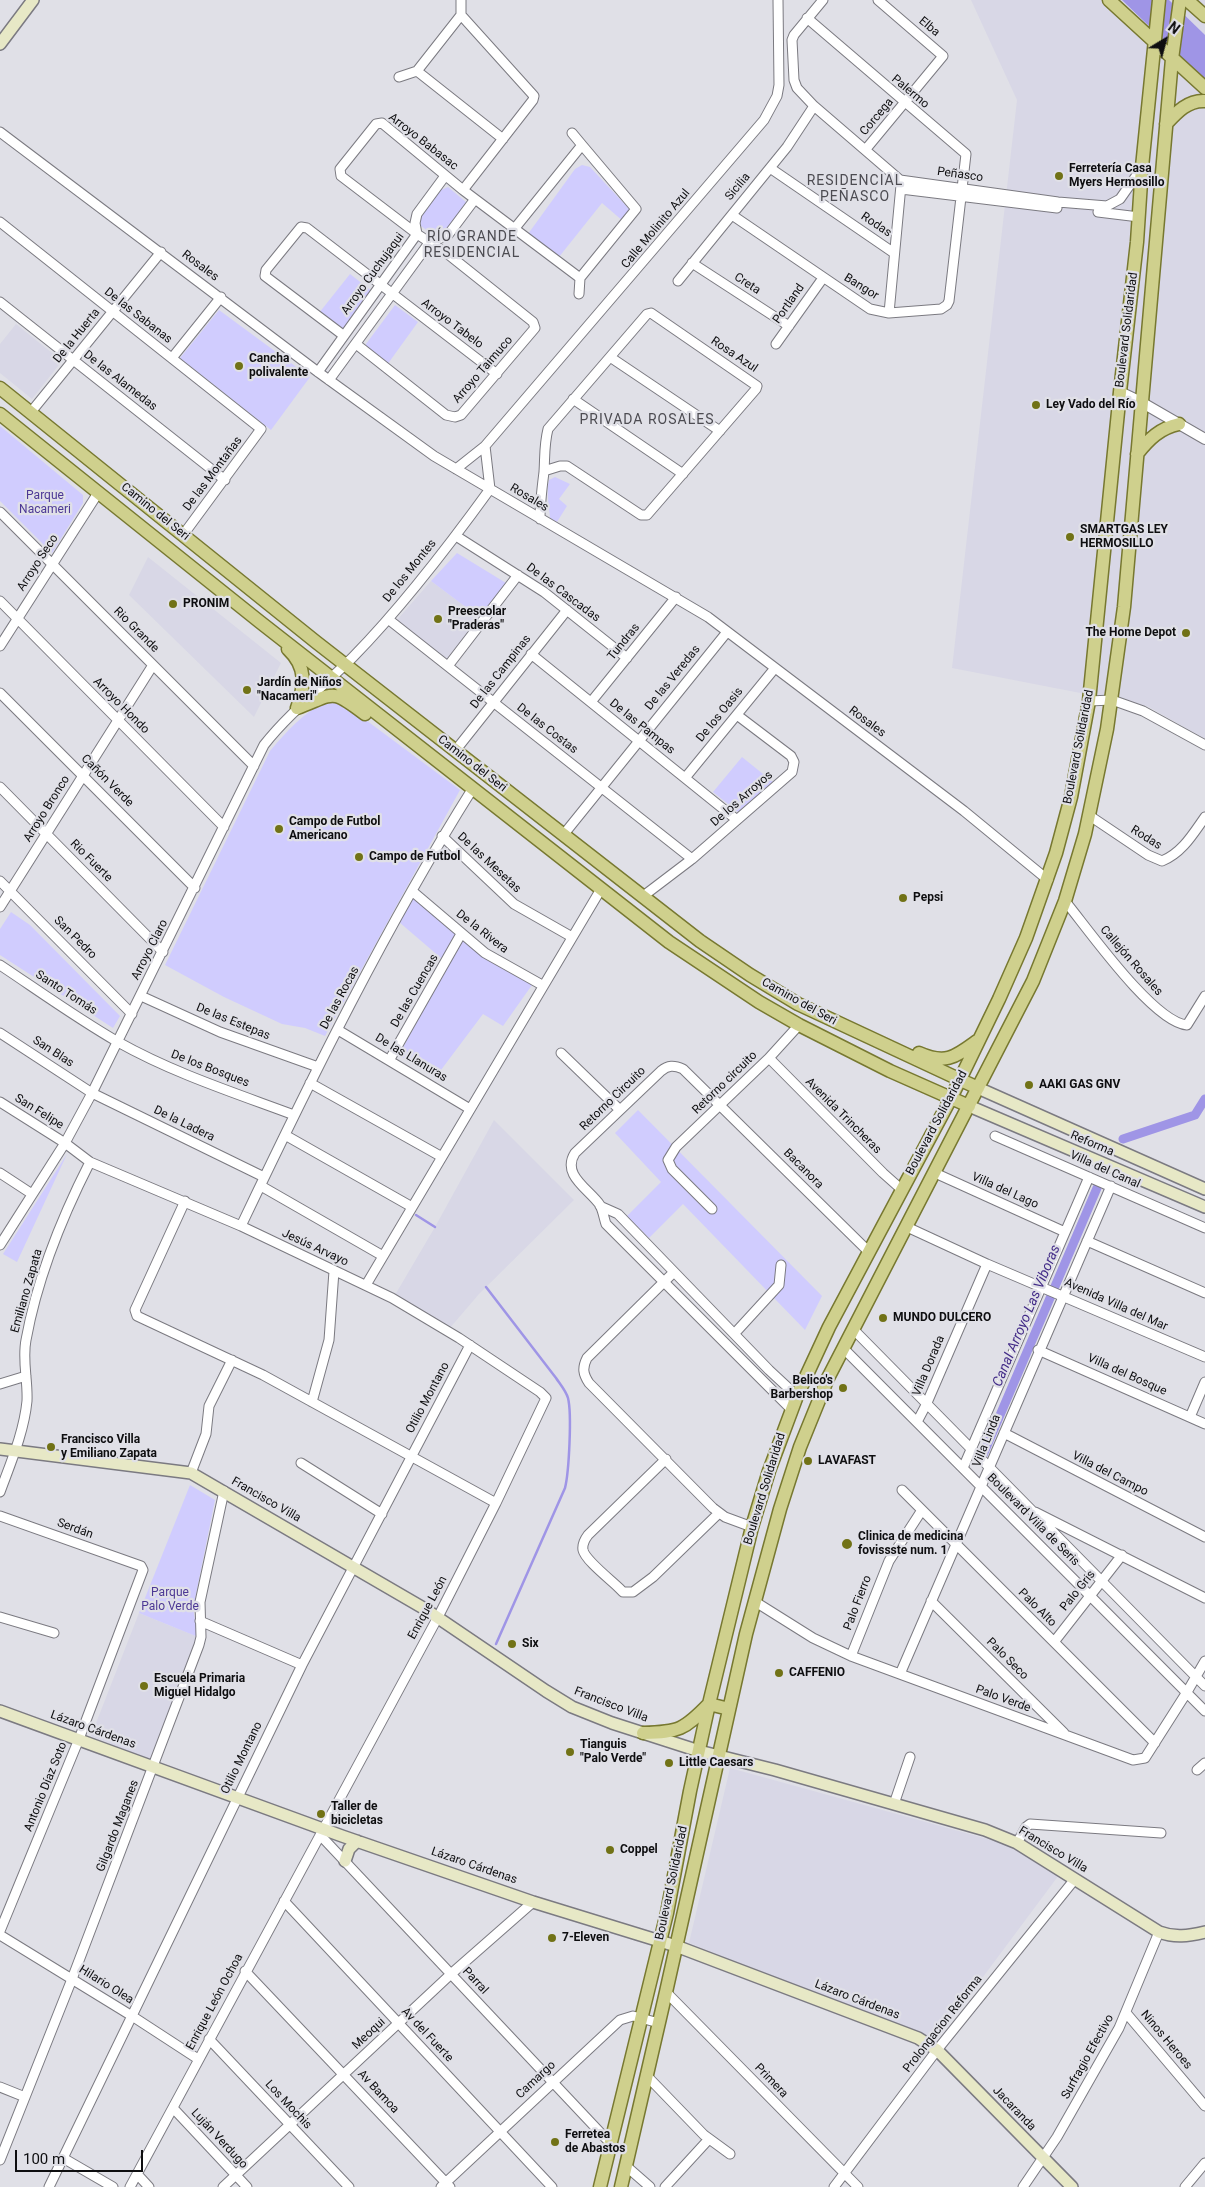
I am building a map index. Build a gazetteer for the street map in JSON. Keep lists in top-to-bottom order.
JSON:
{
  "streets": {
    "main road": [
      "Boulevard Solidaridad",
      "Camino del Seri",
      "Reforma",
      "Francisco Villa",
      "Lázaro Cárdenas",
      "Jacaranda"
    ],
    "street": [
      "Elba",
      "Palermo",
      "Corcega",
      "Arroyo Babasac",
      "Peñasco",
      "Sicilia",
      "Rodas",
      "Calle Molinito Azul",
      "Rosales",
      "Arroyo Cuchujaqui",
      "Creta",
      "Bangor",
      "Portland",
      "De las Sabanas",
      "Arroyo Tabelo",
      "De la Huerta",
      "Rosa Azul",
      "Arroyo Taimuco",
      "De las Alamedas",
      "De las Montañas",
      "Arroyo Seco",
      "De los Montes",
      "De las Cascadas",
      "Rio Grande",
      "Tundras",
      "De las Campinas",
      "De las Veredas",
      "Arroyo Hondo",
      "De los Oasis",
      "De las Pampas",
      "De las Costas",
      "Cañón Verde",
      "De los Arroyos",
      "Arroyo Bronco",
      "Rio Fuerte",
      "De las Mesetas",
      "De la Rivera",
      "San Pedro",
      "Arroyo Claro",
      "Callejón Rosales",
      "De las Cuencas",
      "Santo Tomás",
      "De las Rocas",
      "De las Estepas",
      "San Blas",
      "De las Llanuras",
      "De los Bosques",
      "Retorno circuito",
      "Retorno Circuito",
      "San Felipe",
      "Avenida Trincheras",
      "De la Ladera",
      "Bacanora",
      "Villa del Canal",
      "Villa del Lago",
      "Jesús Arvayo",
      "Emiliano Zapata",
      "Avenida Villa del Mar",
      "Villa Dorada",
      "Villa del Bosque",
      "Otilio Montano",
      "Villa Linda",
      "Villa del Campo",
      "Boulevard Viila de Seris",
      "Serdán",
      "Palo Gris",
      "Palo Fierro",
      "Enrique León",
      "Palo Alto",
      "Palo Seco",
      "Palo Verde",
      "Antonio Díaz Soto",
      "Gilgardo Maganes",
      "Parral",
      "Hilario Olea",
      "Enrique León Ochoa",
      "Prolongacion Reforma",
      "Meoqui",
      "Av del Fuerte",
      "Ninos Heroes",
      "Surfragio Efectivo",
      "Camargo",
      "Primera",
      "Av Bamoa",
      "Los Mochis",
      "Luján Verdugo"
    ]
  },
  "crossings": [
    ["Elba", "Corcega"],
    ["Palermo", "Corcega"],
    ["Palermo", "Peñasco"],
    ["Palermo", "Bangor"],
    ["Arroyo Babasac", "Arroyo Cuchujaqui"],
    ["Arroyo Babasac", "Arroyo Taimuco"],
    ["Peñasco", "Bangor"],
    ["Peñasco", "Boulevard Solidaridad"],
    ["Sicilia", "Rodas"],
    ["Sicilia", "Creta"],
    ["Sicilia", "Bangor"],
    ["Rodas", "Boulevard Solidaridad"],
    ["Calle Molinito Azul", "Rosales"],
    ["Rosales", "Arroyo Cuchujaqui"],
    ["Rosales", "Boulevard Solidaridad"],
    ["Rosales", "De la Huerta"],
    ["Rosales", "Rosa Azul"],
    ["Rosales", "De los Montes"],
    ["Rosales", "Tundras"],
    ["Rosales", "De las Veredas"],
    ["Rosales", "De los Oasis"],
    ["Arroyo Cuchujaqui", "Arroyo Tabelo"],
    ["Arroyo Cuchujaqui", "Arroyo Taimuco"],
    ["Creta", "Portland"],
    ["Bangor", "Portland"],
    ["De las Sabanas", "De la Huerta"],
    ["De las Sabanas", "De las Montañas"],
    ["Arroyo Tabelo", "Arroyo Taimuco"],
    ["Boulevard Solidaridad", "Camino del Seri"],
    ["Boulevard Solidaridad", "Callejón Rosales"],
    ["Boulevard Solidaridad", "Avenida Trincheras"],
    ["Boulevard Solidaridad", "Reforma"],
    ["Boulevard Solidaridad", "Bacanora"],
    ["Boulevard Solidaridad", "Villa del Lago"],
    ["Boulevard Solidaridad", "Avenida Villa del Mar"],
    ["Boulevard Solidaridad", "Francisco Villa"],
    ["Boulevard Solidaridad", "Boulevard Viila de Seris"],
    ["Boulevard Solidaridad", "Palo Verde"],
    ["Boulevard Solidaridad", "Lázaro Cárdenas"],
    ["Boulevard Solidaridad", "Parral"],
    ["Boulevard Solidaridad", "Camargo"],
    ["Boulevard Solidaridad", "Primera"],
    ["De la Huerta", "De las Alamedas"],
    ["De la Huerta", "Camino del Seri"],
    ["De las Alamedas", "De las Montañas"],
    ["De las Montañas", "Camino del Seri"],
    ["Camino del Seri", "Arroyo Seco"],
    ["Camino del Seri", "De los Montes"],
    ["Camino del Seri", "De las Campinas"],
    ["Camino del Seri", "De las Veredas"],
    ["Camino del Seri", "De los Arroyos"],
    ["Camino del Seri", "Arroyo Claro"],
    ["Camino del Seri", "De las Rocas"],
    ["Camino del Seri", "Retorno circuito"],
    ["Camino del Seri", "Reforma"],
    ["Arroyo Seco", "Rio Grande"],
    ["Arroyo Seco", "Arroyo Hondo"],
    ["De los Montes", "De las Cascadas"],
    ["De los Montes", "De las Costas"],
    ["De los Montes", "Arroyo Claro"],
    ["De las Cascadas", "Tundras"],
    ["De las Cascadas", "De las Campinas"],
    ["Rio Grande", "Arroyo Bronco"],
    ["Rio Grande", "Arroyo Claro"],
    ["Tundras", "De las Pampas"],
    ["De las Campinas", "De las Pampas"],
    ["De las Campinas", "De las Costas"],
    ["De las Veredas", "De las Pampas"],
    ["De las Veredas", "De las Costas"],
    ["Arroyo Hondo", "Arroyo Bronco"],
    ["Arroyo Hondo", "Arroyo Claro"],
    ["De los Oasis", "De las Pampas"],
    ["De los Oasis", "De los Arroyos"],
    ["De las Pampas", "De los Arroyos"],
    ["De las Costas", "De los Arroyos"],
    ["Cañón Verde", "Arroyo Bronco"],
    ["Cañón Verde", "Arroyo Claro"],
    ["Arroyo Bronco", "Rio Fuerte"],
    ["Arroyo Bronco", "San Pedro"],
    ["Rio Fuerte", "Arroyo Claro"],
    ["De las Mesetas", "De las Rocas"],
    ["De la Rivera", "De las Cuencas"],
    ["De la Rivera", "De las Rocas"],
    ["San Pedro", "Arroyo Claro"],
    ["Arroyo Claro", "Santo Tomás"],
    ["Arroyo Claro", "De las Estepas"],
    ["Arroyo Claro", "San Blas"],
    ["Arroyo Claro", "De los Bosques"],
    ["Arroyo Claro", "San Felipe"],
    ["Arroyo Claro", "De la Ladera"],
    ["Arroyo Claro", "Jesús Arvayo"],
    ["De las Cuencas", "De las Llanuras"],
    ["Santo Tomás", "De los Bosques"],
    ["De las Rocas", "De las Estepas"],
    ["De las Rocas", "De las Llanuras"],
    ["De las Rocas", "De los Bosques"],
    ["De las Rocas", "De la Ladera"],
    ["De las Rocas", "Jesús Arvayo"],
    ["San Blas", "De la Ladera"],
    ["Retorno circuito", "Retorno Circuito"],
    ["Retorno circuito", "Avenida Trincheras"],
    ["Retorno circuito", "Bacanora"],
    ["Retorno Circuito", "Bacanora"],
    ["San Felipe", "Jesús Arvayo"],
    ["Villa del Canal", "Villa Linda"],
    ["Villa del Lago", "Villa Linda"],
    ["Jesús Arvayo", "Emiliano Zapata"],
    ["Jesús Arvayo", "Otilio Montano"],
    ["Jesús Arvayo", "Enrique León"],
    ["Emiliano Zapata", "Francisco Villa"],
    ["Avenida Villa del Mar", "Villa Dorada"],
    ["Avenida Villa del Mar", "Villa Linda"],
    ["Villa Dorada", "Boulevard Viila de Seris"],
    ["Villa del Bosque", "Villa Linda"],
    ["Otilio Montano", "Francisco Villa"],
    ["Otilio Montano", "Lázaro Cárdenas"],
    ["Otilio Montano", "Hilario Olea"],
    ["Villa Linda", "Villa del Campo"],
    ["Villa Linda", "Boulevard Viila de Seris"],
    ["Villa Linda", "Palo Alto"],
    ["Villa Linda", "Palo Seco"],
    ["Villa Linda", "Palo Verde"],
    ["Francisco Villa", "Enrique León"],
    ["Francisco Villa", "Gilgardo Maganes"],
    ["Francisco Villa", "Prolongacion Reforma"],
    ["Francisco Villa", "Surfragio Efectivo"],
    ["Boulevard Viila de Seris", "Palo Gris"],
    ["Boulevard Viila de Seris", "Palo Verde"],
    ["Serdán", "Antonio Díaz Soto"],
    ["Palo Gris", "Palo Alto"],
    ["Palo Fierro", "Palo Alto"],
    ["Palo Fierro", "Palo Verde"],
    ["Enrique León", "Lázaro Cárdenas"],
    ["Enrique León", "Parral"],
    ["Enrique León", "Enrique León Ochoa"],
    ["Palo Alto", "Palo Verde"],
    ["Palo Seco", "Palo Verde"],
    ["Lázaro Cárdenas", "Antonio Díaz Soto"],
    ["Lázaro Cárdenas", "Gilgardo Maganes"],
    ["Lázaro Cárdenas", "Parral"],
    ["Lázaro Cárdenas", "Enrique León Ochoa"],
    ["Lázaro Cárdenas", "Prolongacion Reforma"],
    ["Lázaro Cárdenas", "Meoqui"],
    ["Lázaro Cárdenas", "Jacaranda"],
    ["Antonio Díaz Soto", "Hilario Olea"],
    ["Gilgardo Maganes", "Hilario Olea"],
    ["Parral", "Enrique León Ochoa"],
    ["Parral", "Meoqui"],
    ["Parral", "Camargo"],
    ["Hilario Olea", "Enrique León Ochoa"],
    ["Enrique León Ochoa", "Av del Fuerte"],
    ["Enrique León Ochoa", "Av Bamoa"],
    ["Enrique León Ochoa", "Los Mochis"],
    ["Enrique León Ochoa", "Luján Verdugo"],
    ["Prolongacion Reforma", "Primera"],
    ["Prolongacion Reforma", "Jacaranda"],
    ["Meoqui", "Av del Fuerte"],
    ["Meoqui", "Av Bamoa"],
    ["Meoqui", "Los Mochis"],
    ["Meoqui", "Luján Verdugo"],
    ["Av del Fuerte", "Camargo"],
    ["Ninos Heroes", "Surfragio Efectivo"],
    ["Surfragio Efectivo", "Jacaranda"],
    ["Camargo", "Av Bamoa"]
  ],
  "districts": ["RESIDENCIAL PEÑASCO", "RÍO GRANDE RESIDENCIAL", "PRIVADA ROSALES"],
  "water": ["Canal Arroyo Las Viboras"],
  "parks": ["Parque Nacameri", "Parque Palo Verde"],
  "places": [
    "Ferretería Casa Myers Hermosillo",
    "Cancha polivalente",
    "Ley Vado del Río",
    "SMARTGAS LEY HERMOSILLO",
    "PRONIM",
    "Preescolar \"Praderas\"",
    "The Home Depot",
    "Jardín de Niños \"Nacameri\"",
    "Campo de Futbol Americano",
    "Campo de Futbol",
    "Pepsi",
    "AAKI GAS GNV",
    "MUNDO DULCERO",
    "Belico's Barbershop",
    "Francisco Villa y Emiliano Zapata",
    "LAVAFAST",
    "Clinica de medicina fovissste num. 1",
    "Six",
    "CAFFENIO",
    "Escuela Primaria Miguel Hidalgo",
    "Tianguis \"Palo Verde\"",
    "Little Caesars",
    "Taller de bicicletas",
    "Coppel",
    "7-Eleven",
    "Ferretea de Abastos"
  ],
  "scale_bar": "100 m",
  "north": "top right"
}
